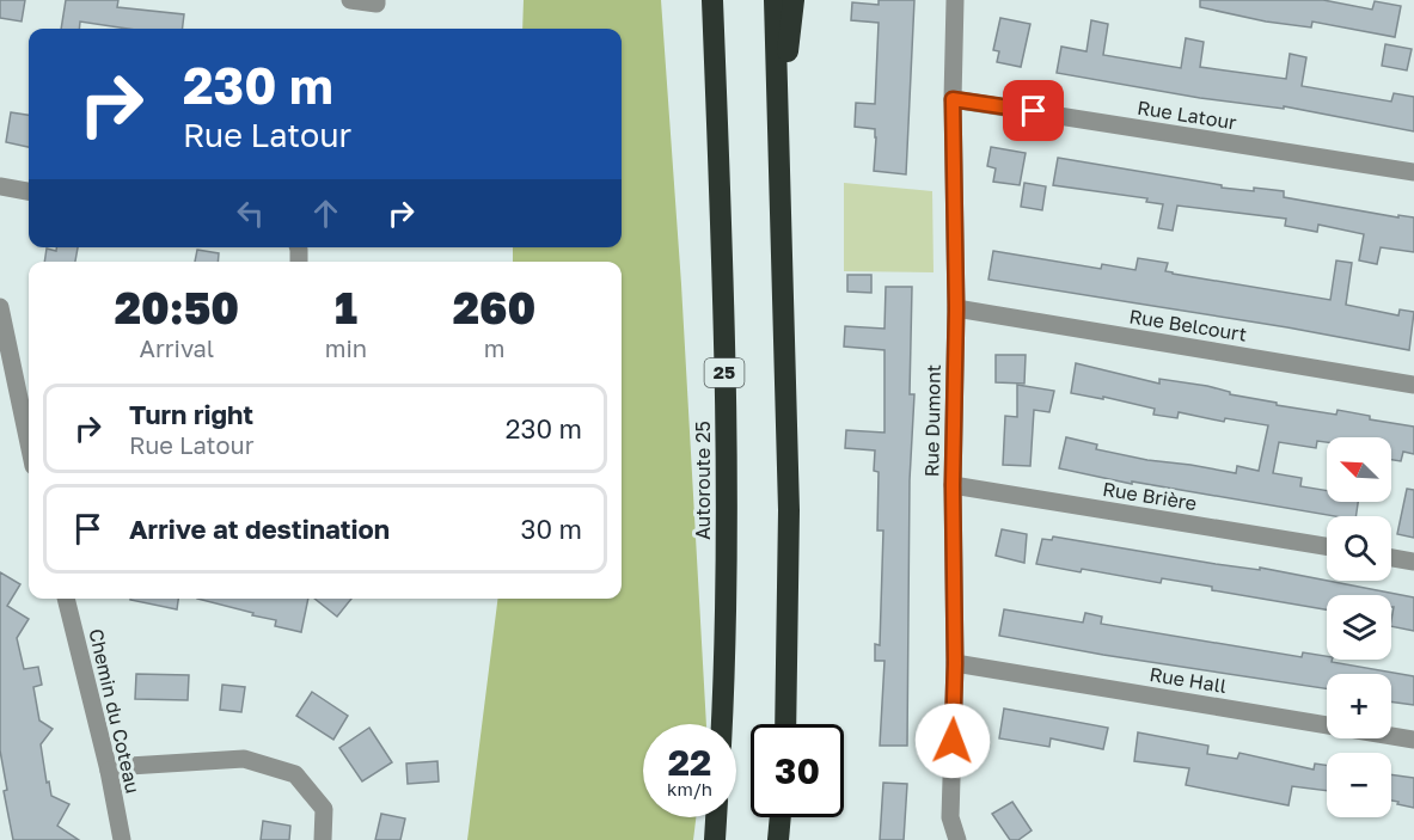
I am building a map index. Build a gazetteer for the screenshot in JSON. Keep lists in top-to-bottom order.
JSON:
{
  "streets": {
    "highway": ["25", "Autoroute 25"],
    "street": [
      "Rue Latour",
      "Rue Belcourt",
      "Rue Dumont",
      "Rue Brière",
      "Rue Hall",
      "Chemin du Coteau"
    ]
  },
  "crossings": [
    ["Rue Latour", "Rue Dumont"],
    ["Rue Belcourt", "Rue Dumont"],
    ["Rue Dumont", "Rue Brière"],
    ["Rue Dumont", "Rue Hall"]
  ],
  "north": "top left",
  "page": {
    "turn": ["230 m", "Rue Latour"],
    "eta": [
      "20:50",
      "Arrival",
      "1",
      "min",
      "260",
      "m"
    ],
    "list": [
      {
        "name": "Turn right",
        "note": "Rue Latour",
        "value": "230 m"
      },
      {
        "name": "Arrive at destination",
        "value": "30 m"
      }
    ],
    "map_buttons": ["+", "−"],
    "speed": "22 km/h",
    "limit": "30"
  }
}
